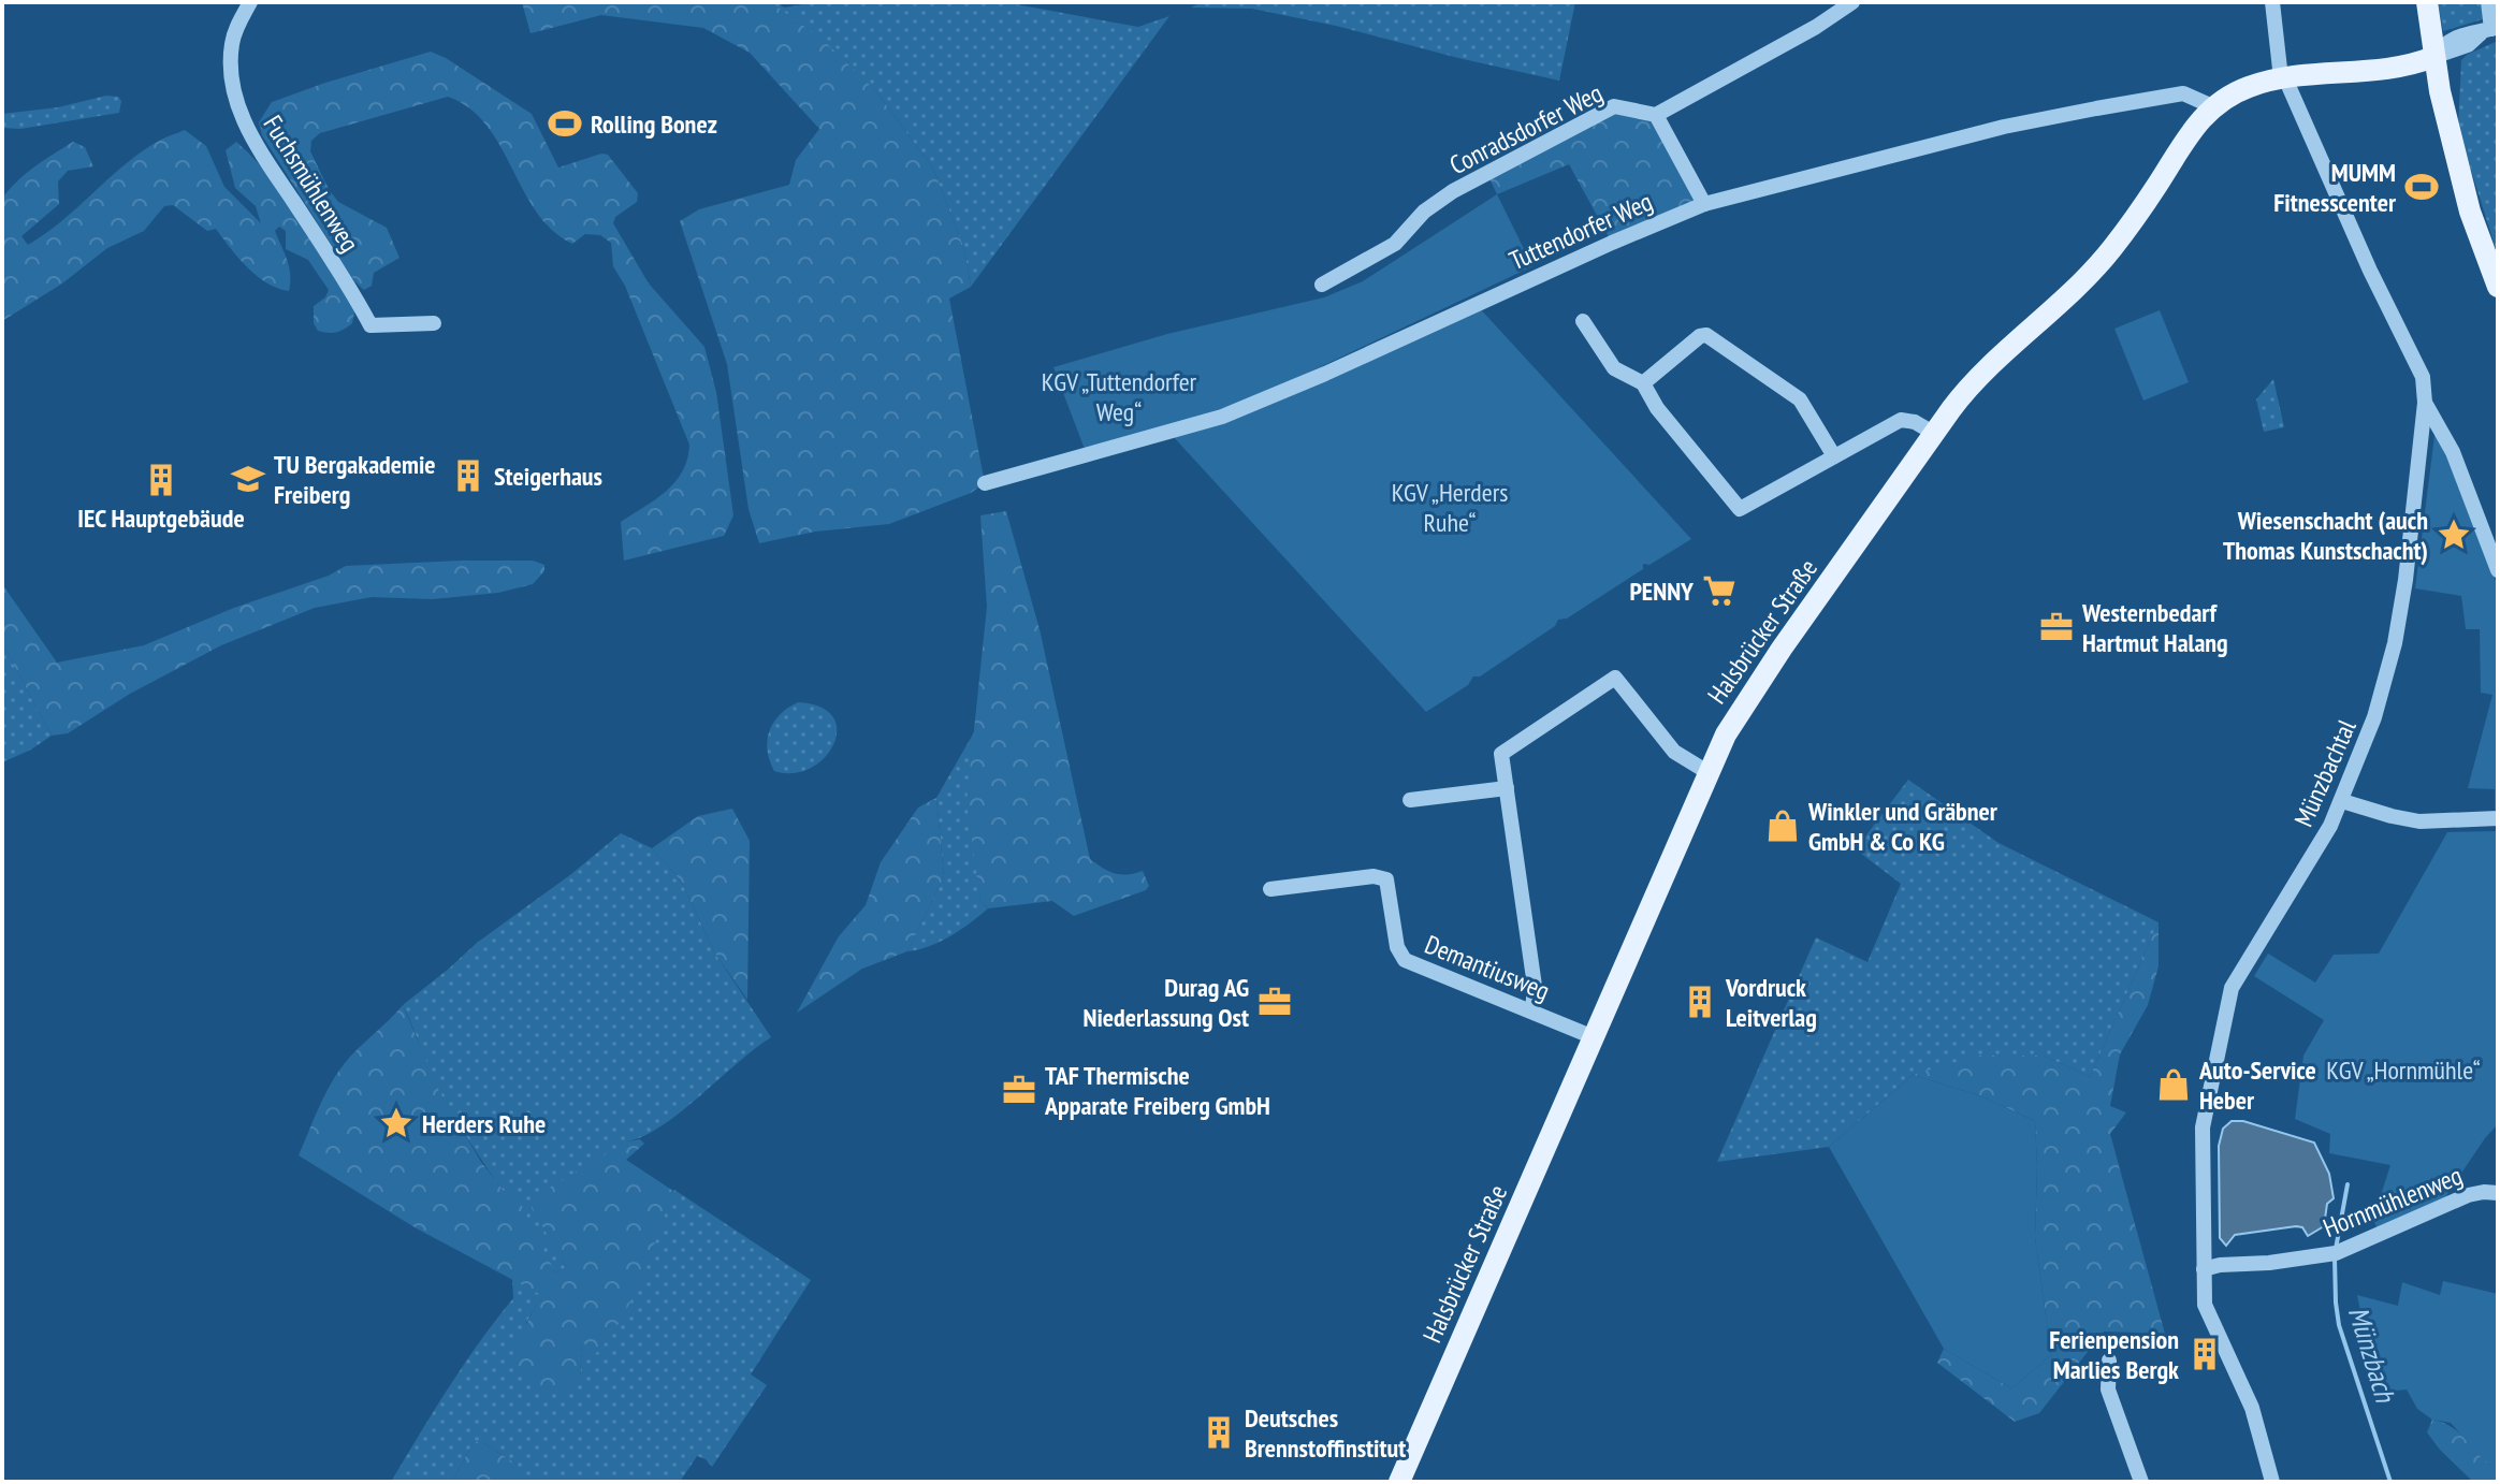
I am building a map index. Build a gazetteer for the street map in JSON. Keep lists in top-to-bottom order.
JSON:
{
  "streets": {
    "main road": ["Halsbrücker Straße"],
    "street": [
      "Conradsdorfer Weg",
      "Fuchsmühlenweg",
      "Tuttendorfer Weg",
      "Münzbachtal",
      "Demantiusweg",
      "Hornmühlenweg"
    ]
  },
  "crossings": [
    ["Tuttendorfer Weg", "Halsbrücker Straße"],
    ["Halsbrücker Straße", "Münzbachtal"],
    ["Halsbrücker Straße", "Demantiusweg"],
    ["Münzbachtal", "Hornmühlenweg"]
  ],
  "water": ["Münzbach"],
  "parks": ["KGV „Tuttendorfer Weg“", "KGV „Herders Ruhe“", "KGV „Hornmühle“"],
  "places": {
    "sports": ["Rolling Bonez", "MUMM Fitnesscenter"],
    "building": [
      "Steigerhaus",
      "IEC Hauptgebäude",
      "Vordruck Leitverlag",
      "Ferienpension Marlies Bergk",
      "Deutsches Brennstoffinstitut"
    ],
    "school or university": ["TU Bergakademie Freiberg"],
    "place": ["Wiesenschacht (auch Thomas Kunstschacht)", "Herders Ruhe"],
    "supermarket": ["PENNY"],
    "office": ["Westernbedarf Hartmut Halang", "Durag AG Niederlassung Ost", "TAF Thermische Apparate Freiberg GmbH"],
    "shop": ["Winkler und Gräbner GmbH & Co KG", "Auto-Service Heber"]
  }
}
